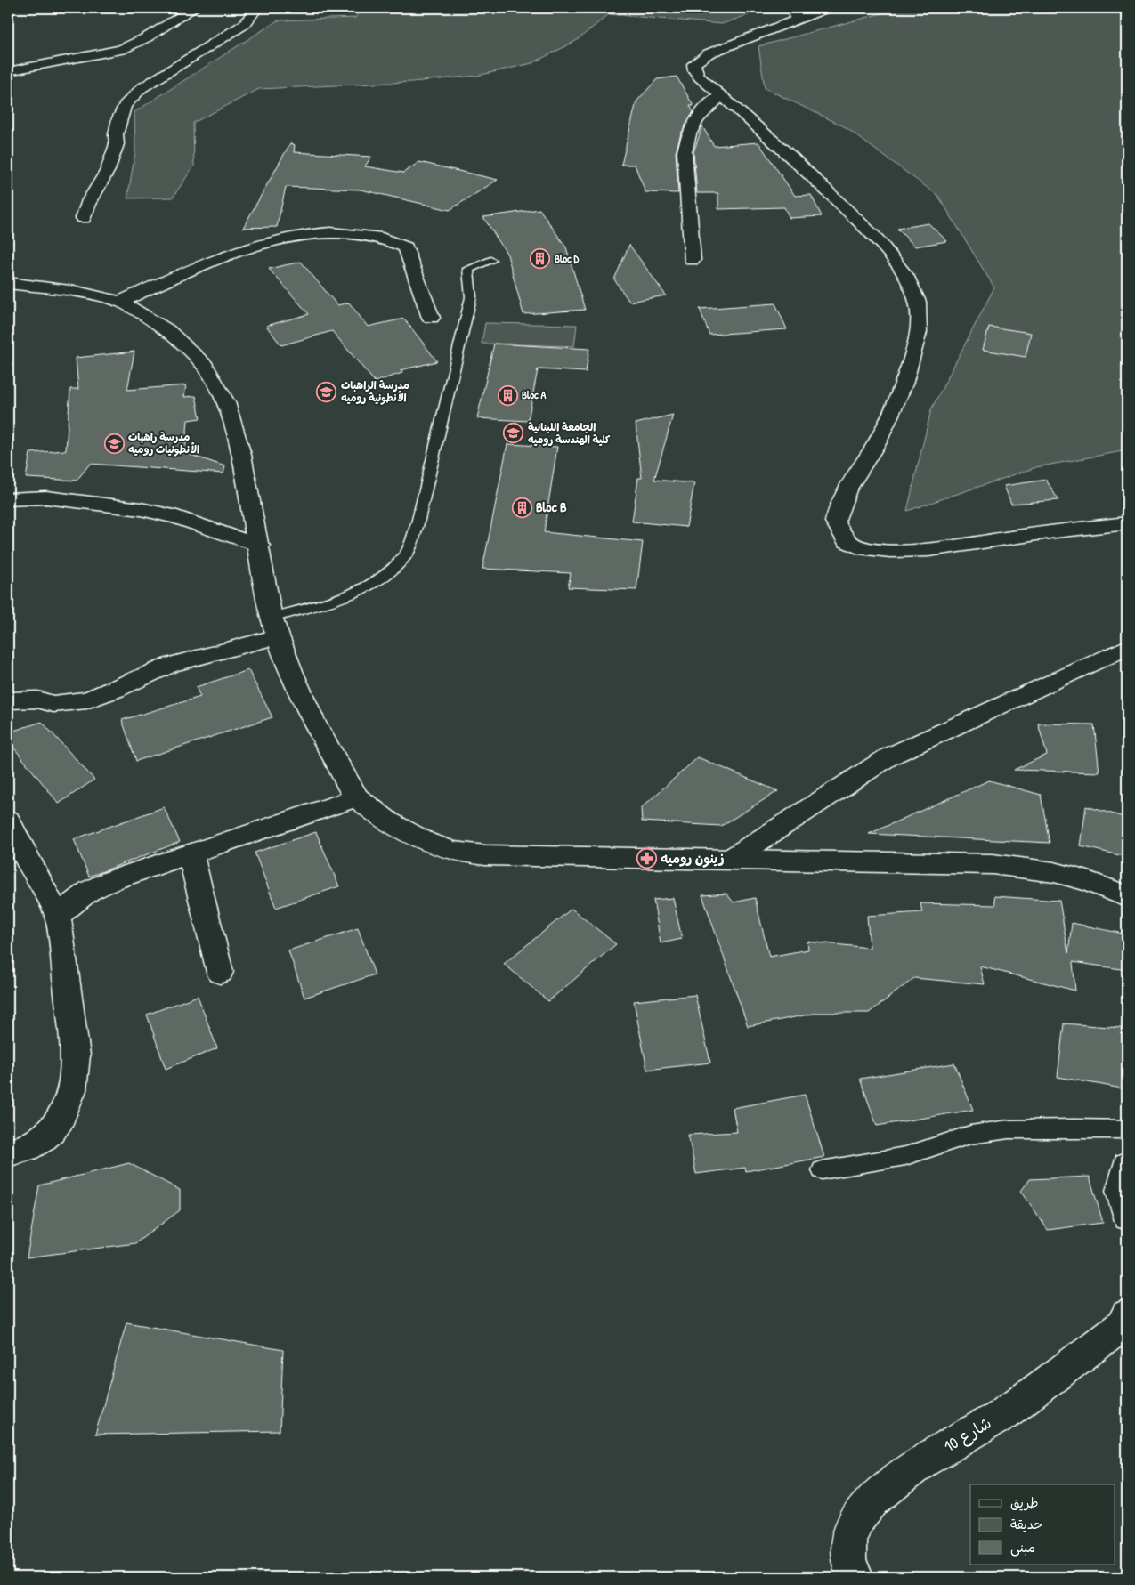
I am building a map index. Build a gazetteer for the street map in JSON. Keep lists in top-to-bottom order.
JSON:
{
  "streets": {
    "street": ["شارع 10"]
  },
  "places": {
    "building": ["Bloc D", "Bloc A", "Bloc B"],
    "school or university": ["مدرسة الراهبات الأنطونية روميه", "الجامعة اللبنانية كلية الهندسة روميه", "مدرسة راهبات الأنطونيات روميه"],
    "pharmacy": ["زينون روميه"]
  },
  "legend": ["طريق", "حديقة", "مبنى"]
}
